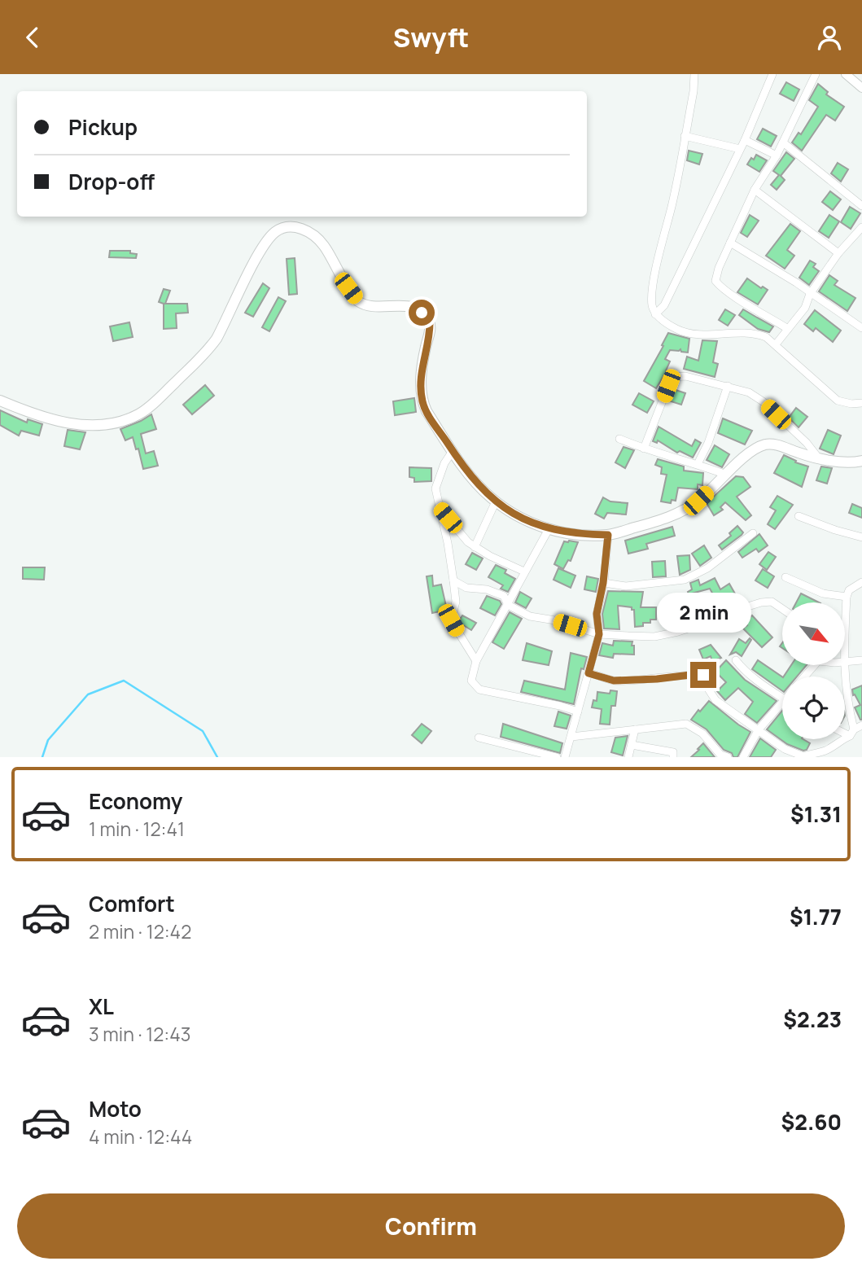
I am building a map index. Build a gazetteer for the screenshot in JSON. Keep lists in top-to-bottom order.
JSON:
{
  "north": "bottom right",
  "page": {
    "header": "Swyft",
    "banner": ["Pickup", "Drop-off"],
    "bubble": "2 min",
    "list": [
      {
        "name": "Economy",
        "note": "1 min · 12:41",
        "value": "$1.31"
      },
      {
        "name": "Comfort",
        "note": "2 min · 12:42",
        "value": "$1.77"
      },
      {
        "name": "XL",
        "note": "3 min · 12:43",
        "value": "$2.23"
      },
      {
        "name": "Moto",
        "note": "4 min · 12:44",
        "value": "$2.60"
      }
    ],
    "buttons": "Confirm"
  }
}
